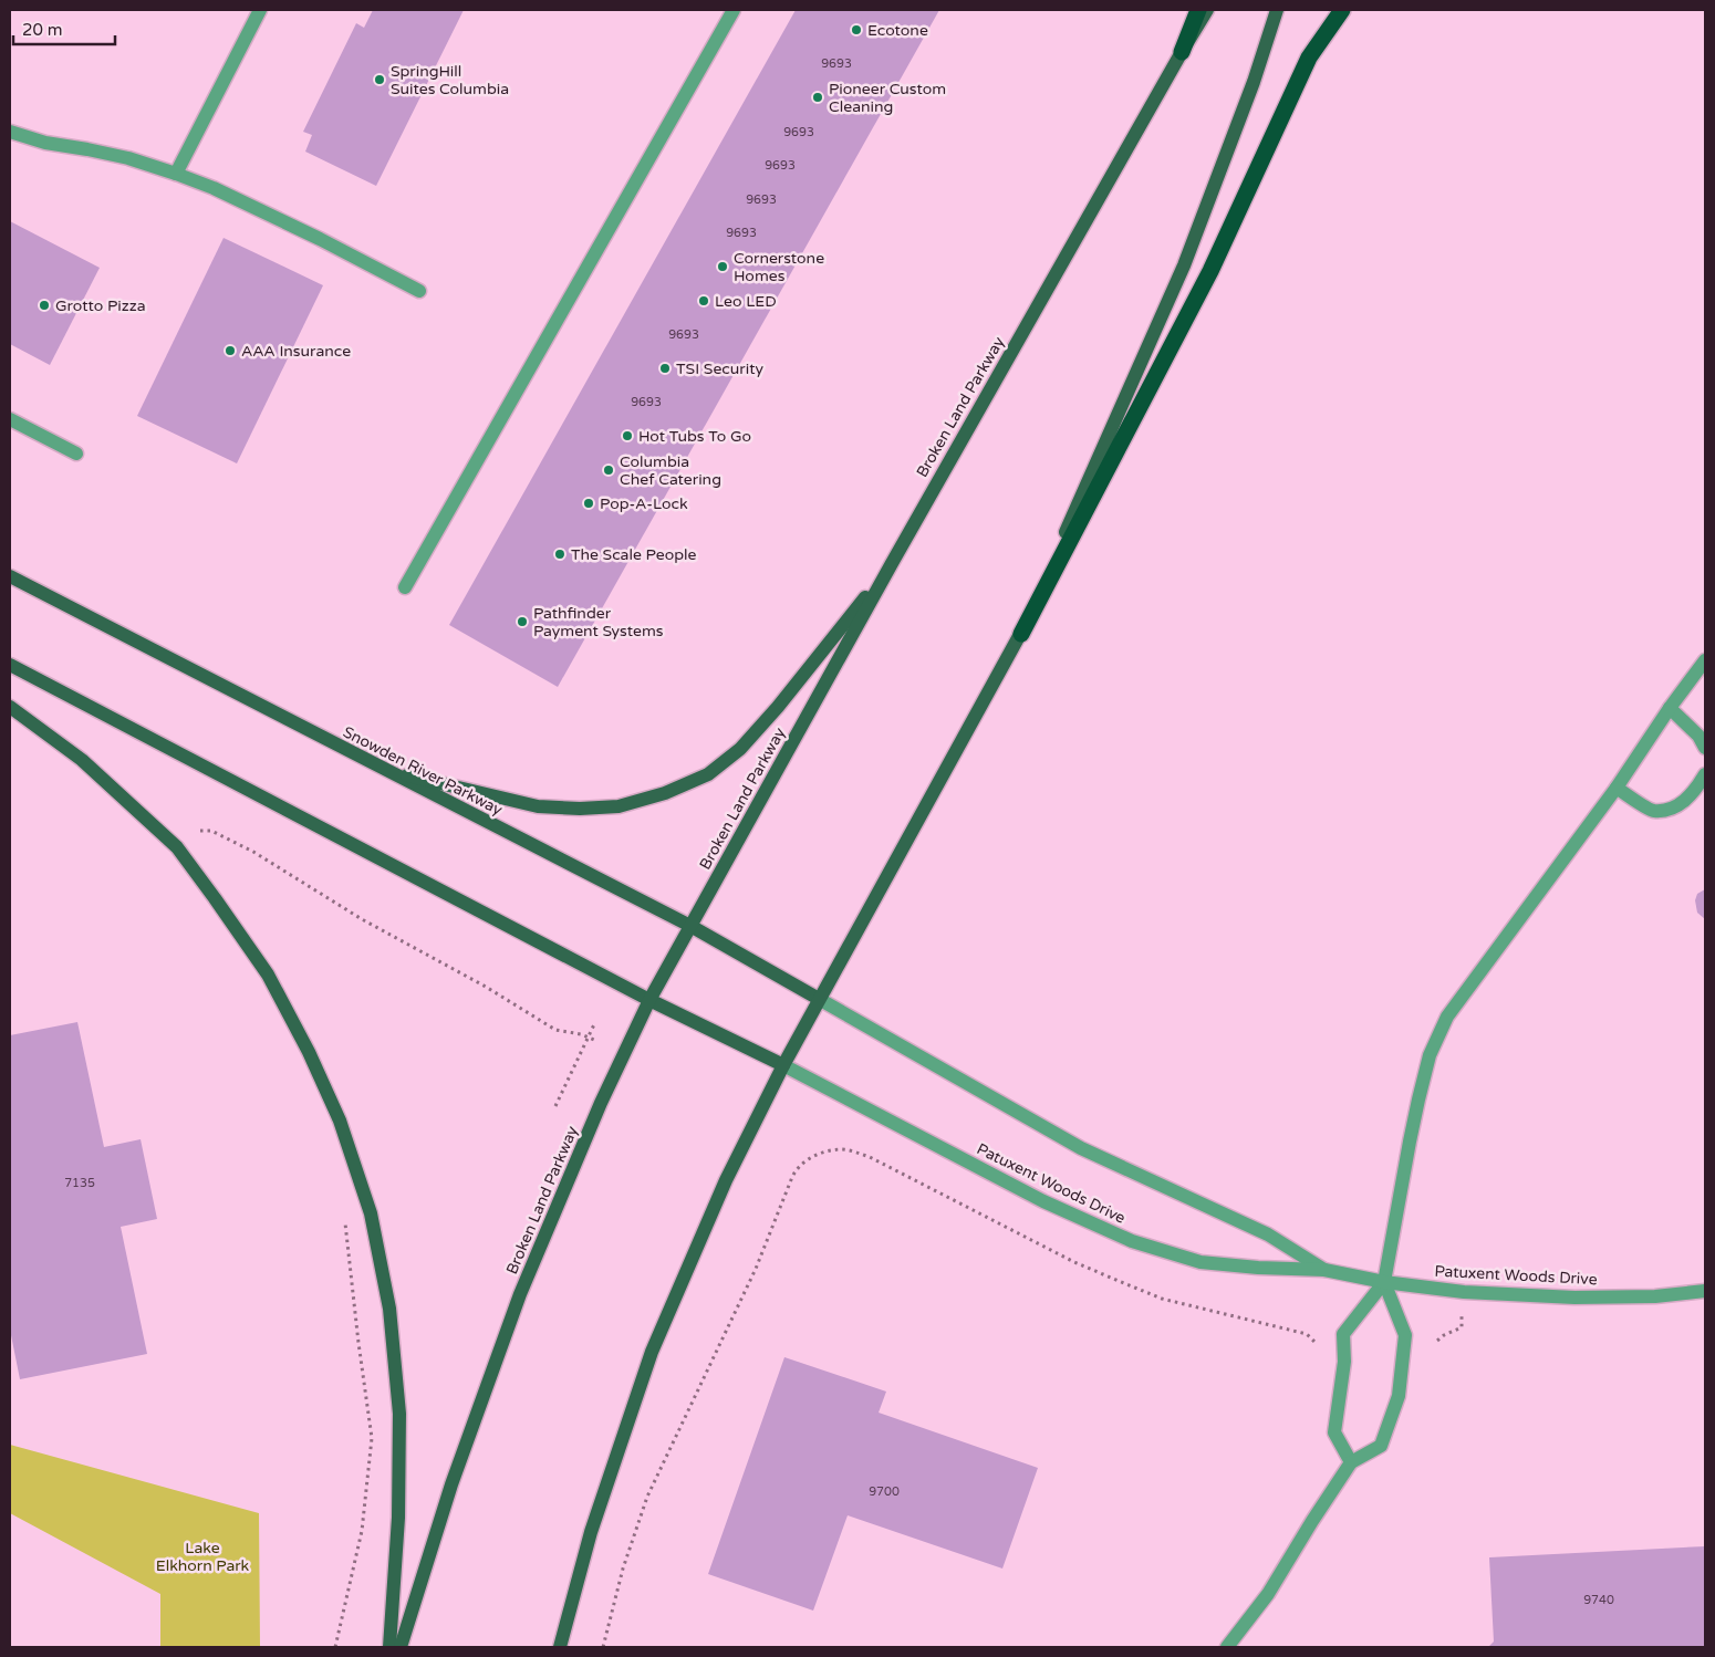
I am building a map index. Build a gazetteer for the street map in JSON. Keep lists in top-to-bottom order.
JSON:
{
  "streets": {
    "main road": ["Broken Land Parkway", "Snowden River Parkway"],
    "street": ["Patuxent Woods Drive"]
  },
  "crossings": [
    ["Broken Land Parkway", "Snowden River Parkway"],
    ["Snowden River Parkway", "Patuxent Woods Drive"]
  ],
  "parks": ["Lake Elkhorn Park"],
  "places": [
    "Ecotone",
    "SpringHill Suites Columbia",
    "Pioneer Custom Cleaning",
    "Cornerstone Homes",
    "Leo LED",
    "Grotto Pizza",
    "AAA Insurance",
    "TSI Security",
    "Hot Tubs To Go",
    "Columbia Chef Catering",
    "Pop-A-Lock",
    "The Scale People",
    "Pathfinder Payment Systems"
  ],
  "house_numbers": [
    "9693",
    "9693",
    "9693",
    "9693",
    "9693",
    "9693",
    "9693",
    "7135",
    "9700",
    "9740"
  ],
  "scale_bar": "20 m"
}
